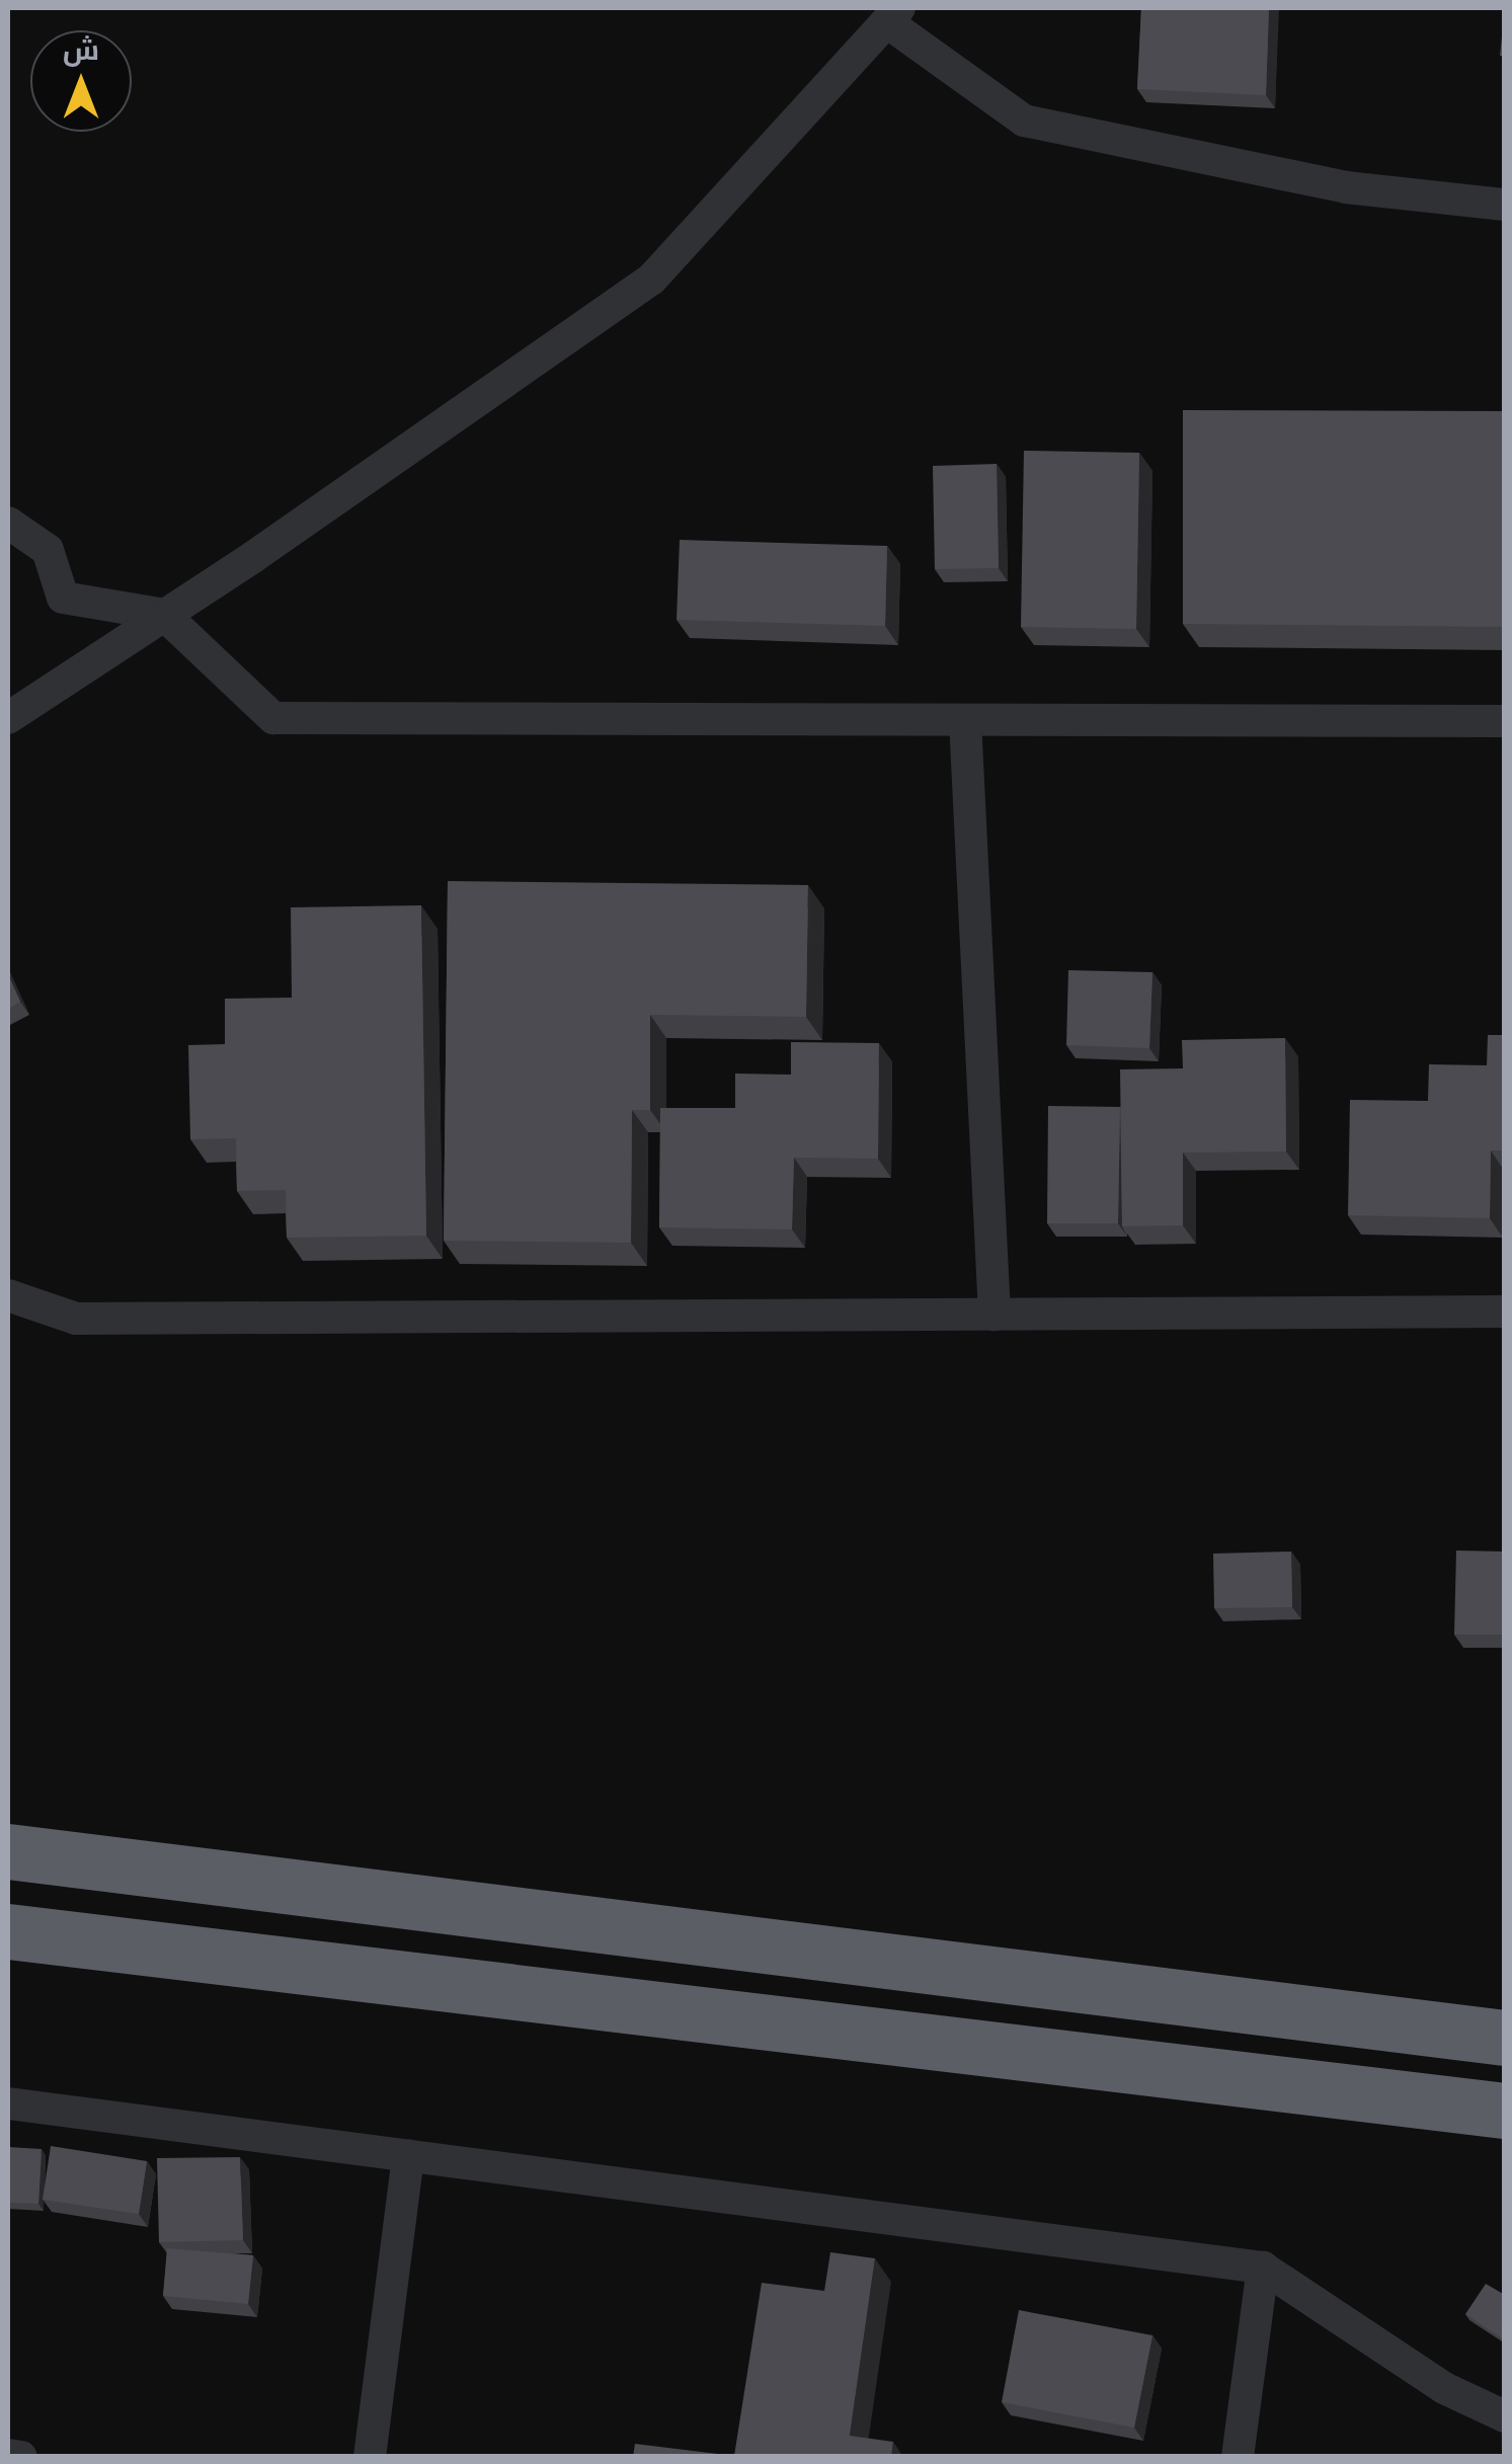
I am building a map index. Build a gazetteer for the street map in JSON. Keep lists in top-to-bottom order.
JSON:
{
  "north": "top"
}
